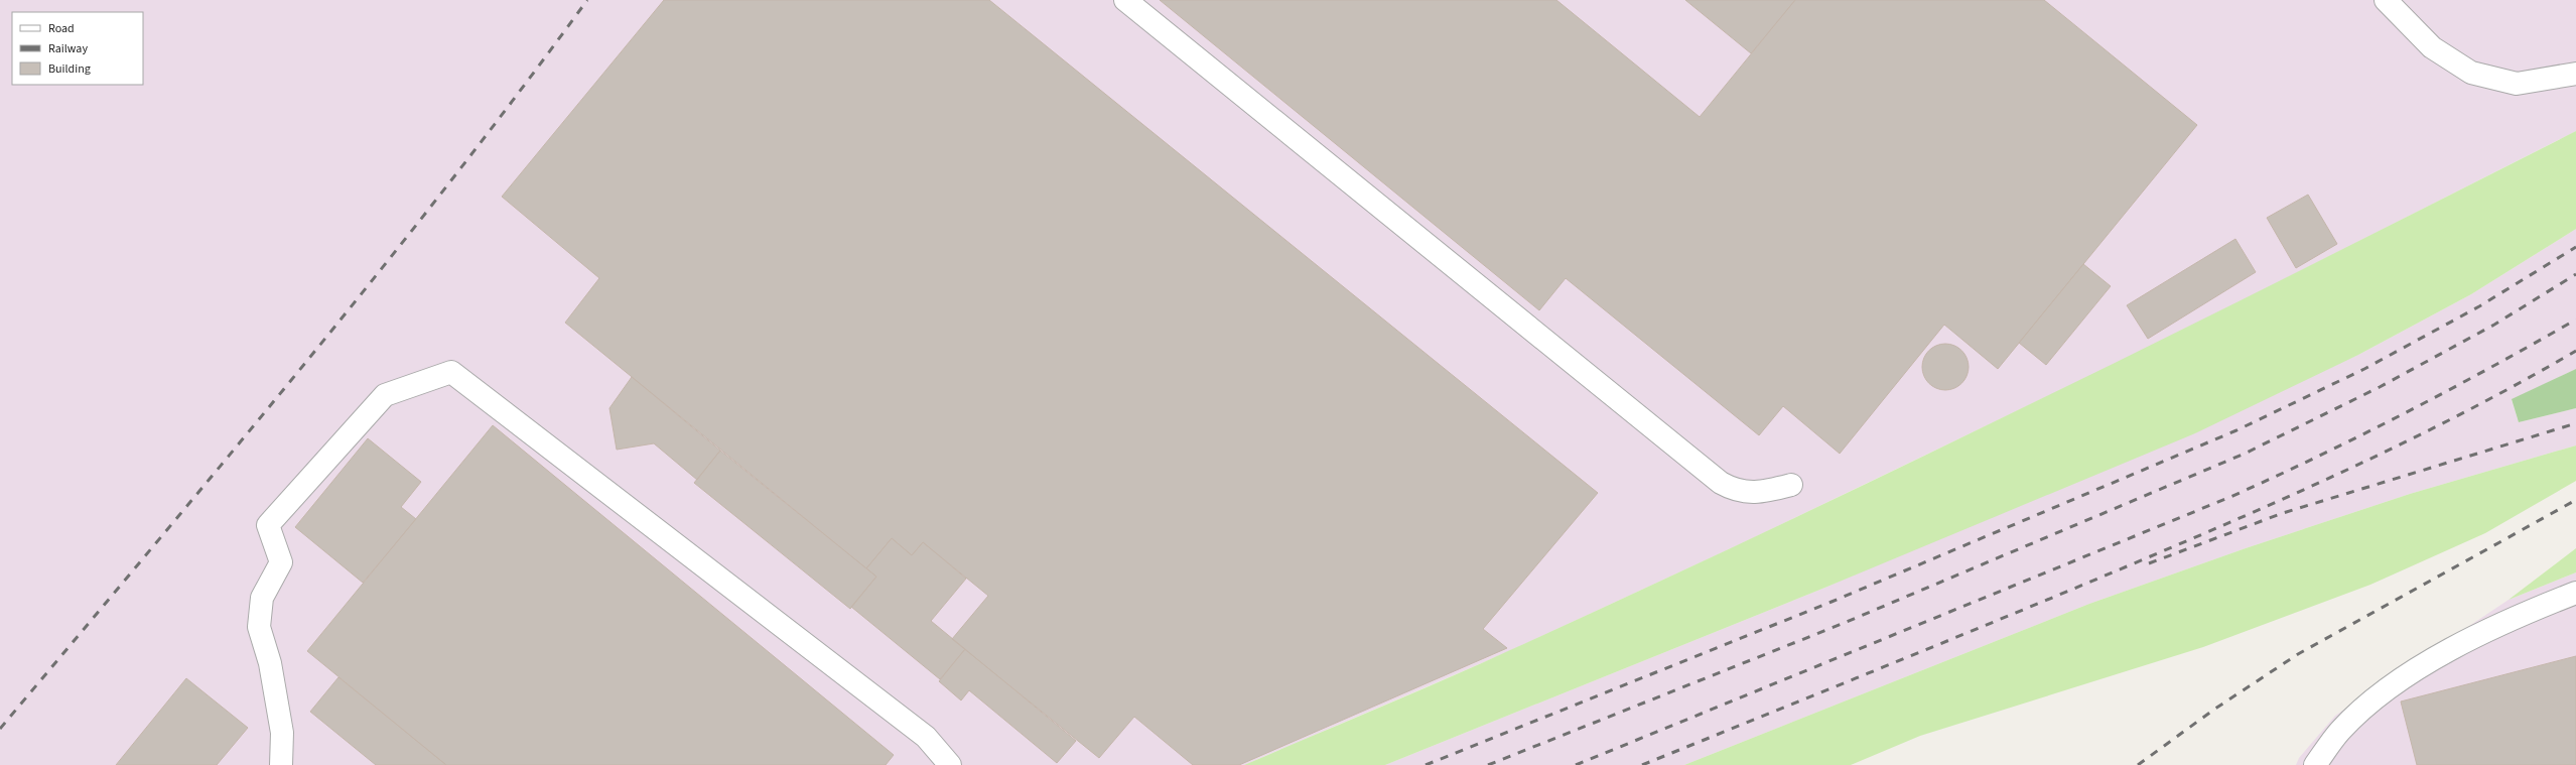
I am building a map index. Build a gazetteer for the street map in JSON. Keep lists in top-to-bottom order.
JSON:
{
  "legend": ["Road", "Railway", "Building"]
}
